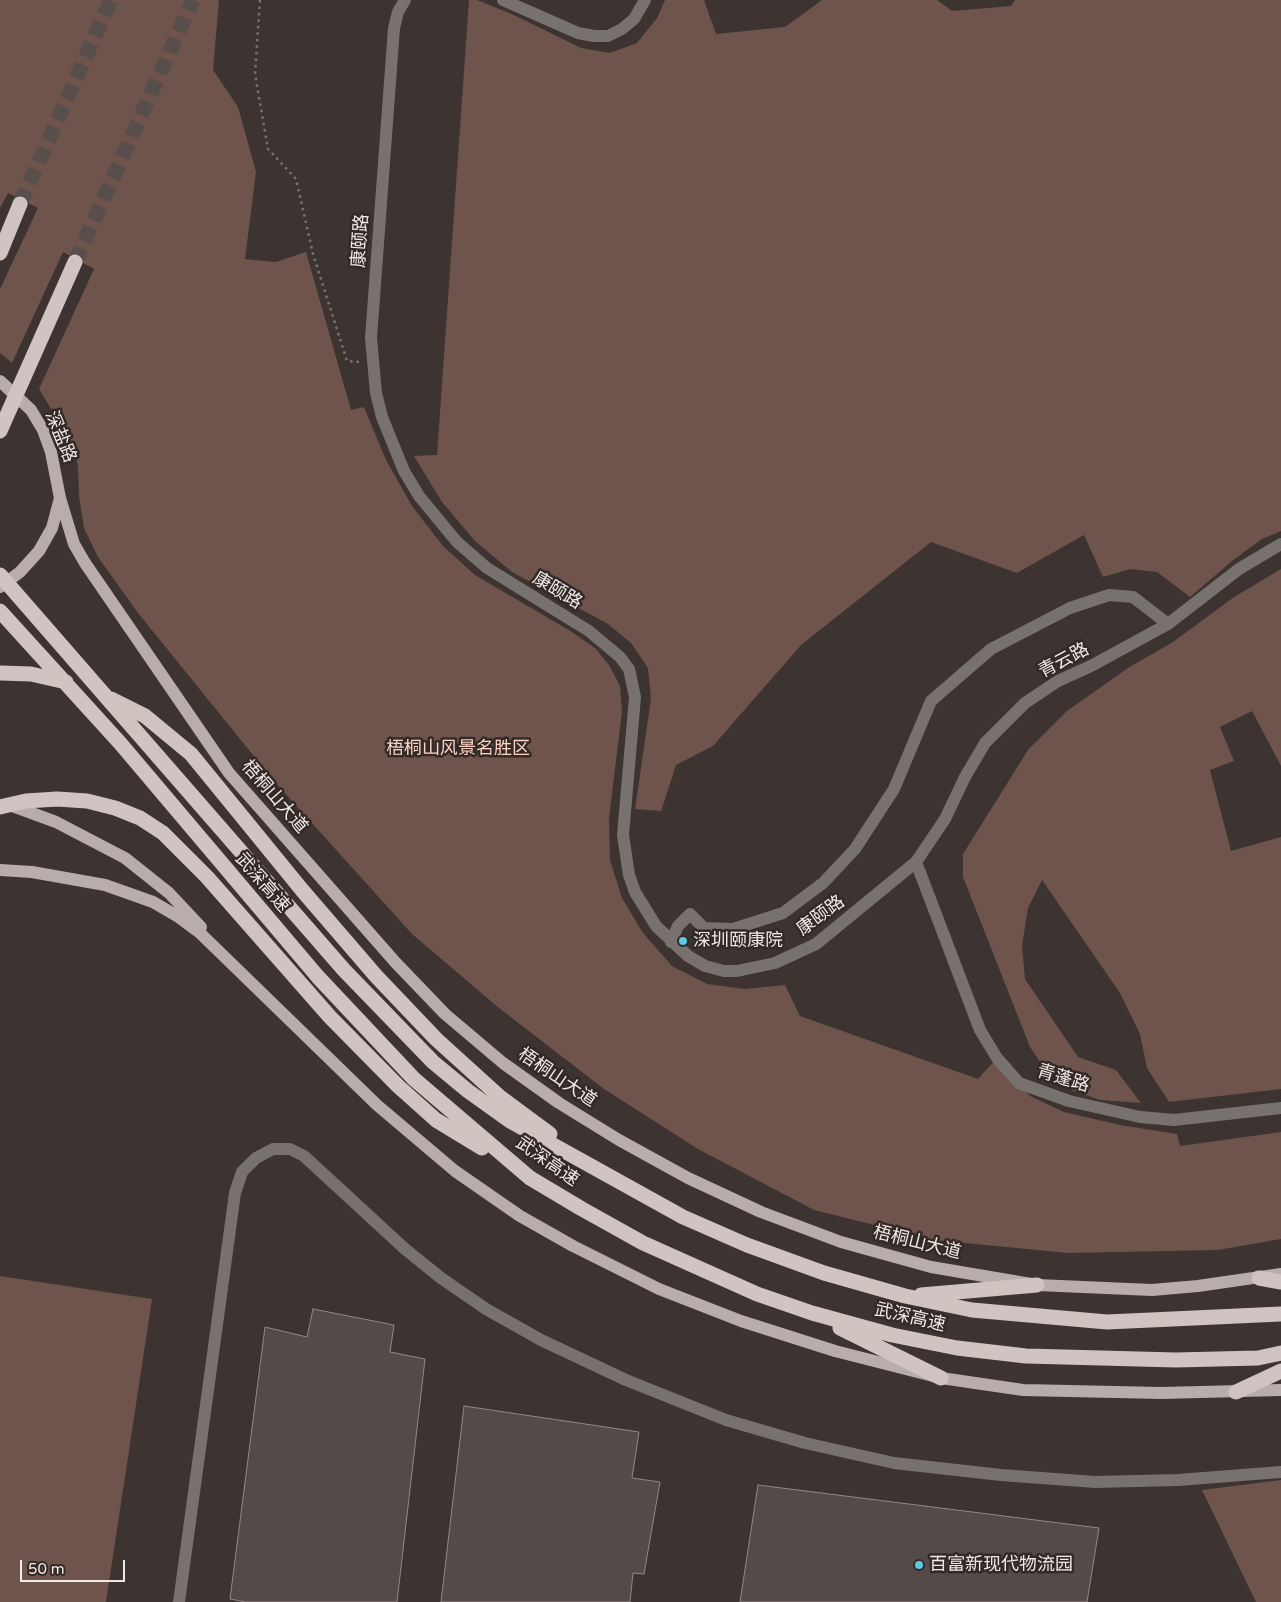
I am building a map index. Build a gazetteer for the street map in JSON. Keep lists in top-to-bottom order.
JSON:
{
  "streets": {
    "highway": ["武深高速"],
    "main road": ["深盐路", "梧桐山大道"],
    "street": ["康颐路", "青云路", "青蓬路"]
  },
  "crossings": [
    ["康颐路", "青云路"],
    ["康颐路", "青蓬路"],
    ["深盐路", "梧桐山大道"],
    ["青云路", "青蓬路"]
  ],
  "parks": ["梧桐山风景名胜区"],
  "places": ["深圳颐康院", "百富新现代物流园"],
  "scale_bar": "50 m"
}
